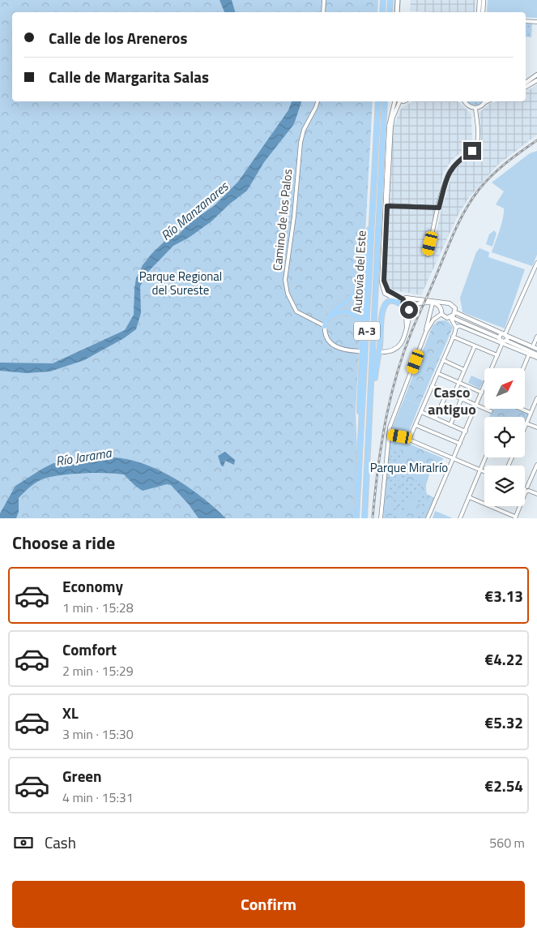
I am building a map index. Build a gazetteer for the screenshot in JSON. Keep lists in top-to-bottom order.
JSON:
{
  "streets": {
    "highway": ["Autovía del Este", "A-3"],
    "street": ["Camino de los Palos"]
  },
  "districts": ["Casco antiguo"],
  "water": ["Río Manzanares", "Río Jarama"],
  "parks": ["Parque Regional del Sureste", "Parque Miralrío"],
  "north": "top right",
  "page": {
    "banner": ["Calle de los Areneros", "Calle de Margarita Salas"],
    "heading": "Choose a ride",
    "list": [
      {
        "name": "Economy",
        "note": "1 min · 15:28",
        "value": "€3.13"
      },
      {
        "name": "Comfort",
        "note": "2 min · 15:29",
        "value": "€4.22"
      },
      {
        "name": "XL",
        "note": "3 min · 15:30",
        "value": "€5.32"
      },
      {
        "name": "Green",
        "note": "4 min · 15:31",
        "value": "€2.54"
      }
    ],
    "pay": ["Cash", "560 m"],
    "buttons": "Confirm"
  }
}
